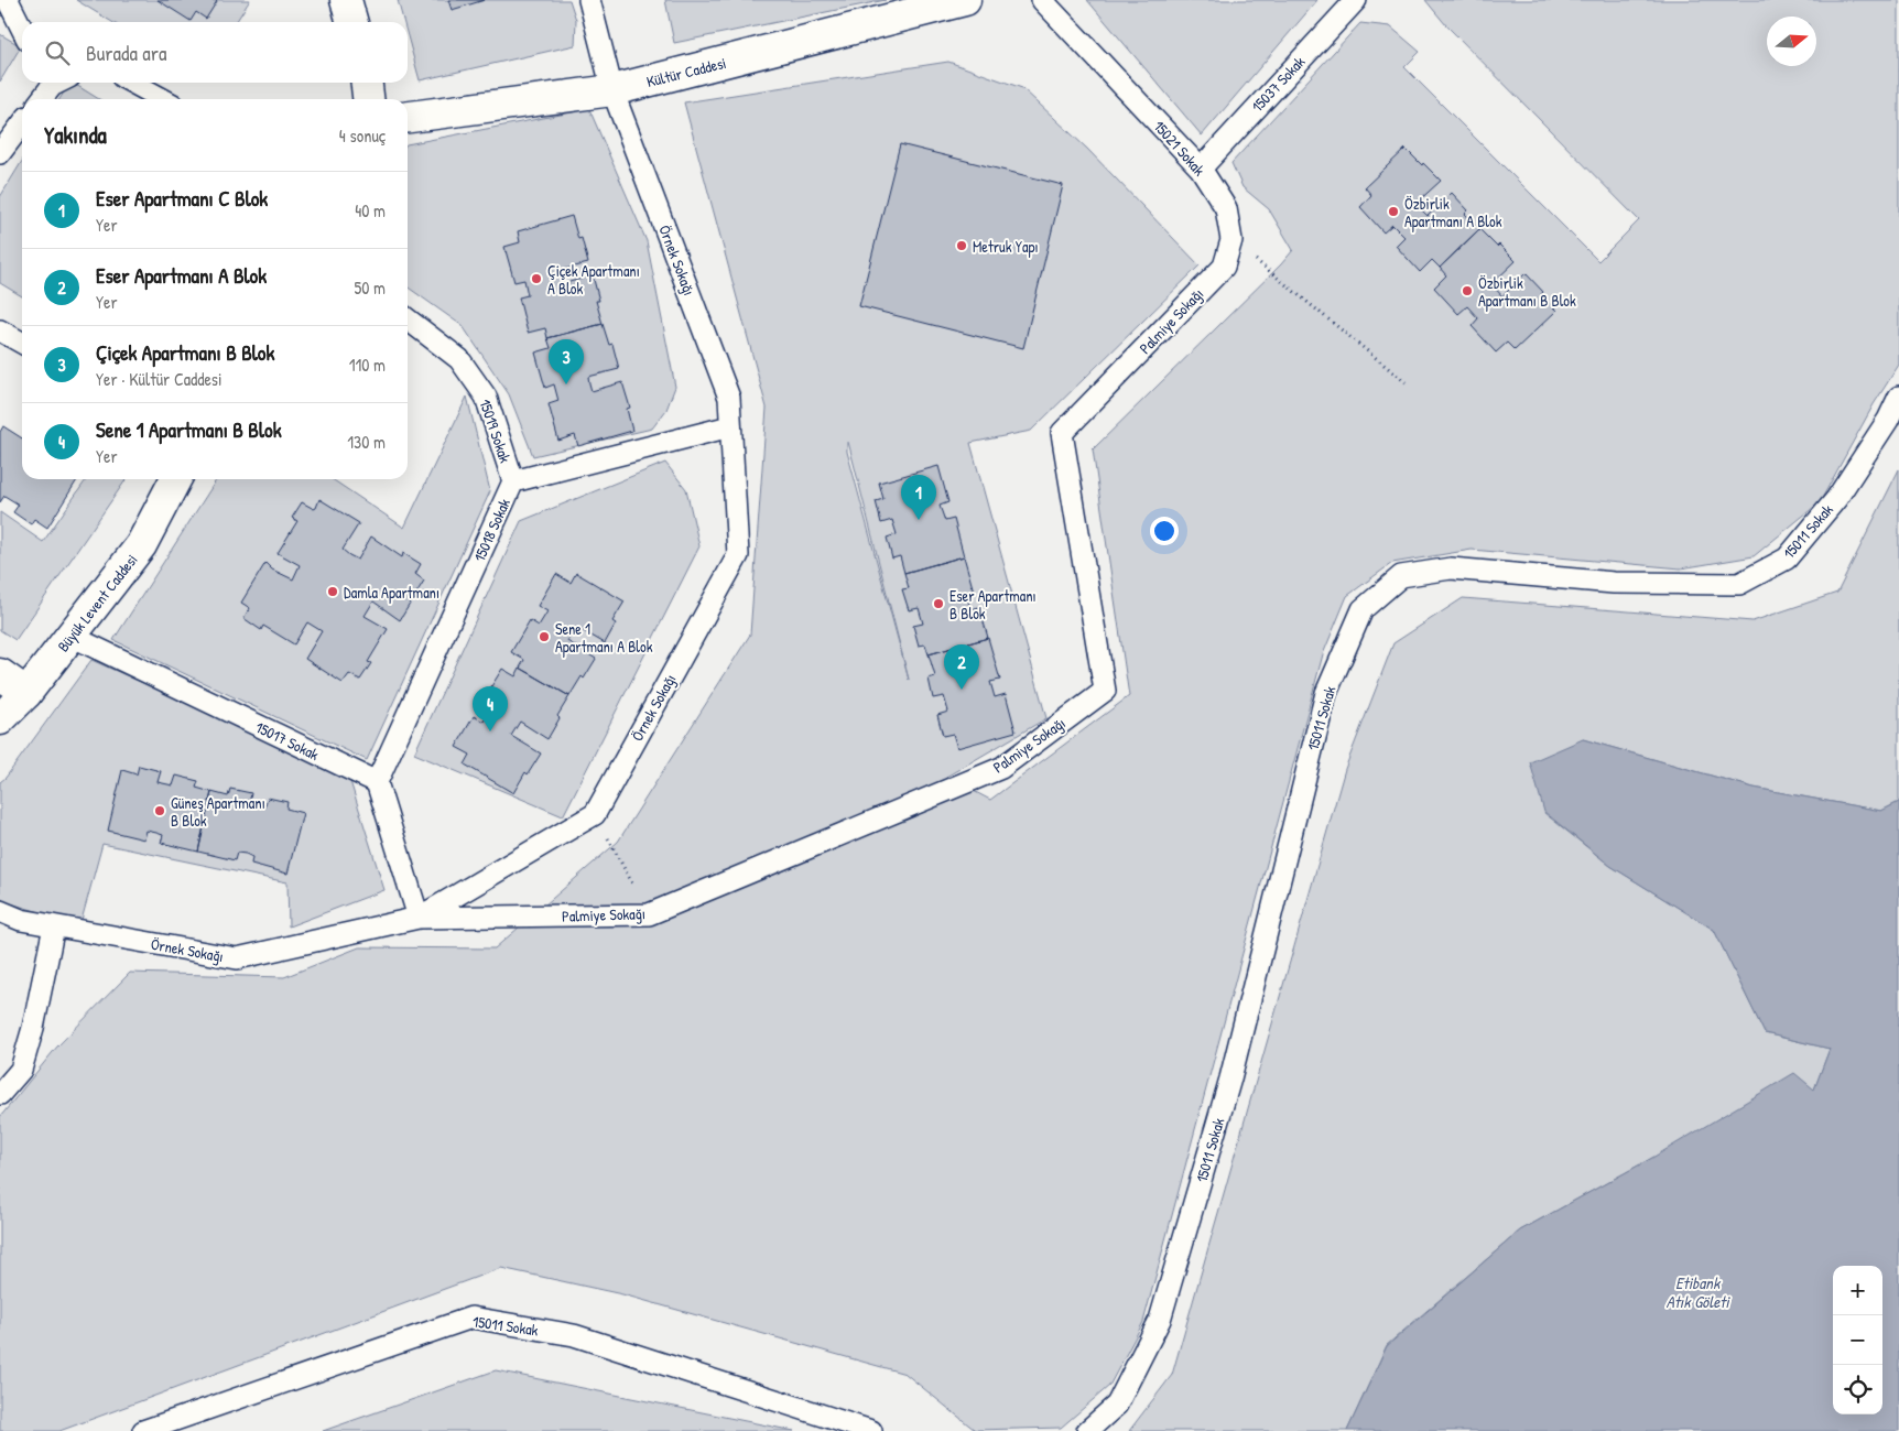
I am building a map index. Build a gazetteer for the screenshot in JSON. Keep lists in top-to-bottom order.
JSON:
{
  "streets": {
    "street": ["Kültür Caddesi", "Büyük Levent Caddesi"],
    "lane": [
      "15037 Sokak",
      "15021 Sokak",
      "Örnek Sokağı",
      "Palmiye Sokağı",
      "15019 Sokak",
      "15018 Sokak",
      "15011 Sokak",
      "15017 Sokak"
    ]
  },
  "crossings": [
    ["Kültür Caddesi", "Örnek Sokağı"],
    ["15037 Sokak", "15021 Sokak"],
    ["15021 Sokak", "Palmiye Sokağı"],
    ["Örnek Sokağı", "Palmiye Sokağı"],
    ["Örnek Sokağı", "15018 Sokak"],
    ["15019 Sokak", "15018 Sokak"],
    ["15018 Sokak", "15017 Sokak"],
    ["Büyük Levent Caddesi", "15017 Sokak"]
  ],
  "water": ["Etibank Atık Göleti"],
  "places": [
    "Özbirlik Apartmanı A Blok",
    "Metruk Yapı",
    "Çiçek Apartmanı A Blok",
    "Özbirlik Apartmanı B Blok",
    "Damla Apartmanı",
    "Eser Apartmanı B Blok",
    "Sene 1 Apartmanı A Blok",
    "Güneş Apartmanı B Blok"
  ],
  "north": "right",
  "page": {
    "search": "Burada ara",
    "heading": ["Yakında", "4 sonuç"],
    "list": [
      {
        "mark": "1",
        "name": "Eser Apartmanı C Blok",
        "note": "Yer",
        "value": "40 m"
      },
      {
        "mark": "2",
        "name": "Eser Apartmanı A Blok",
        "note": "Yer",
        "value": "50 m"
      },
      {
        "mark": "3",
        "name": "Çiçek Apartmanı B Blok",
        "note": "Yer · Kültür Caddesi",
        "value": "110 m"
      },
      {
        "mark": "4",
        "name": "Sene 1 Apartmanı B Blok",
        "note": "Yer",
        "value": "130 m"
      }
    ],
    "pins": [
      "3",
      "1",
      "2",
      "4"
    ],
    "map_buttons": ["+", "−"]
  }
}
